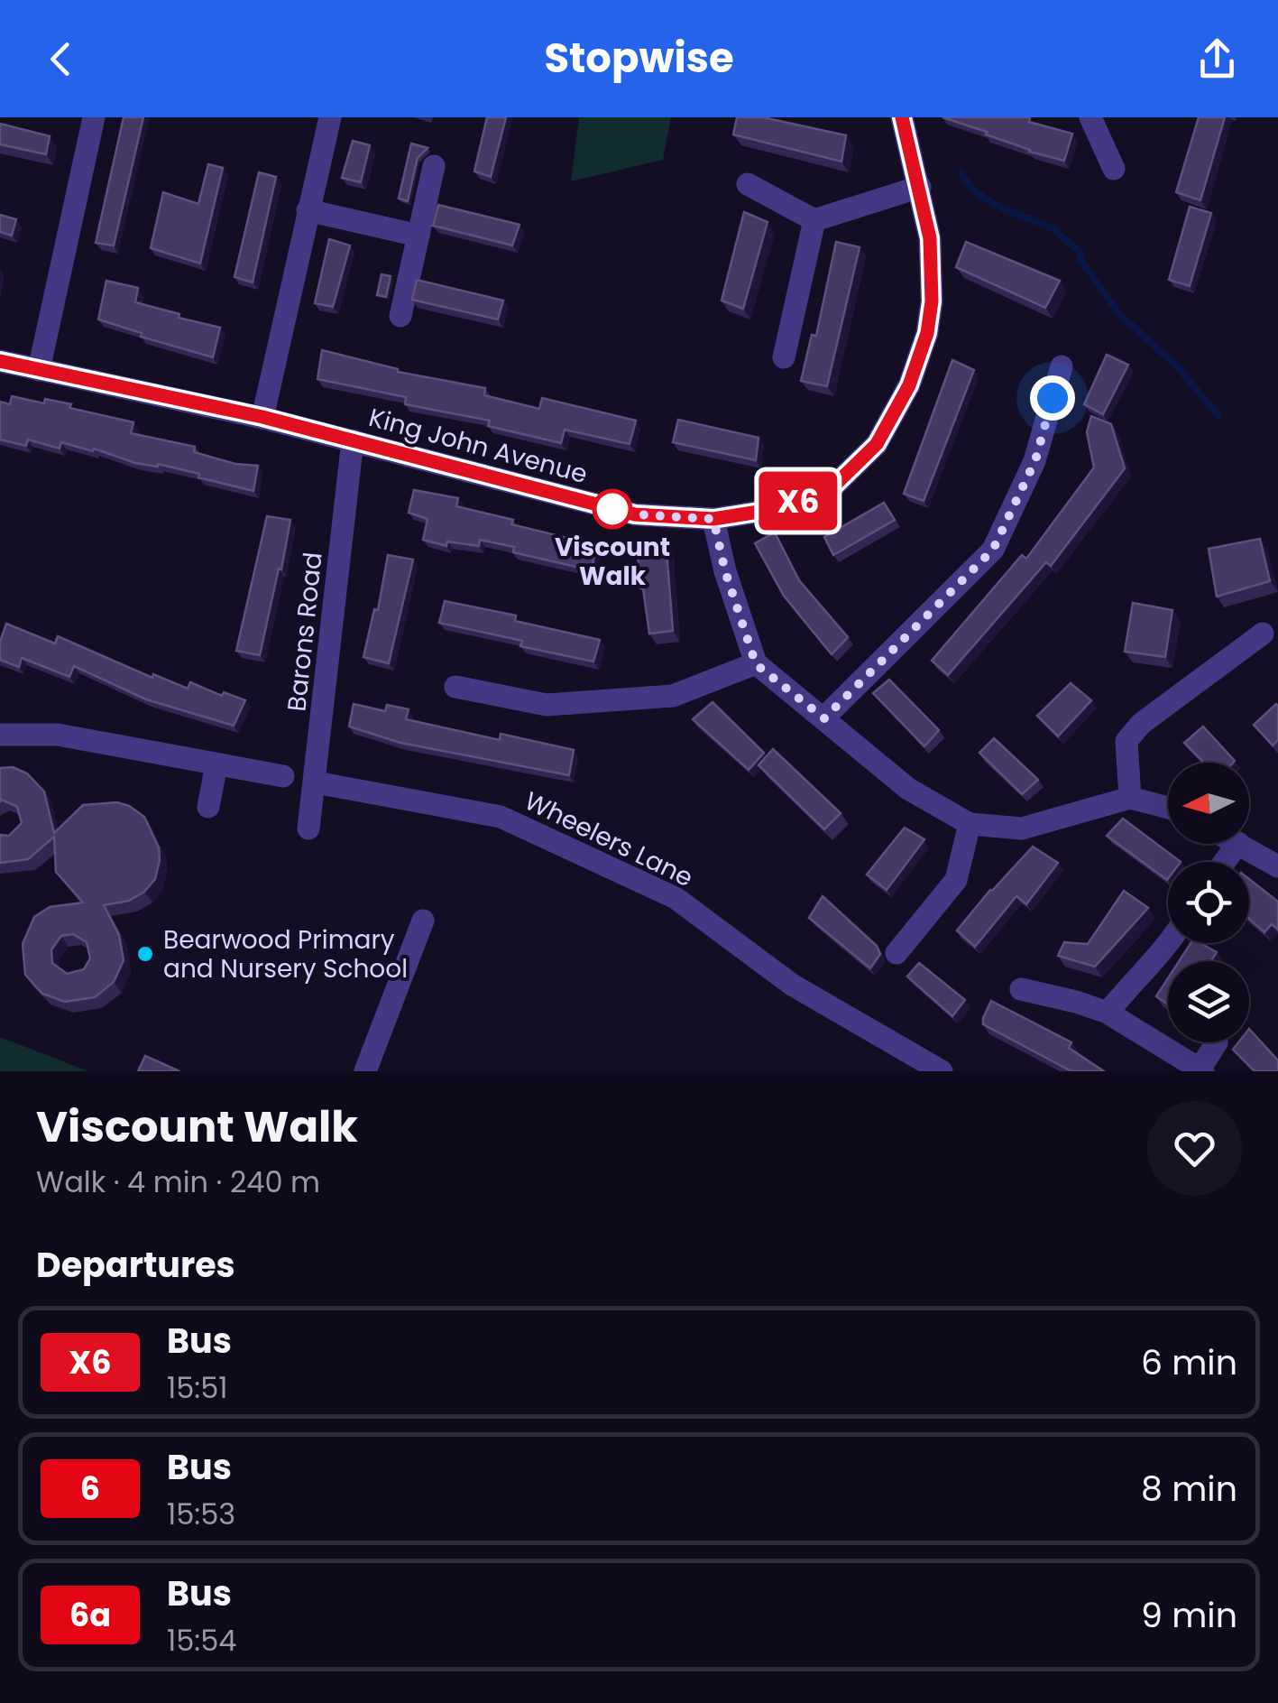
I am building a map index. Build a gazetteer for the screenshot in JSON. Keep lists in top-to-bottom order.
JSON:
{
  "streets": {
    "street": ["King John Avenue", "Barons Road", "Wheelers Lane"]
  },
  "crossings": [
    ["King John Avenue", "Barons Road"],
    ["Barons Road", "Wheelers Lane"]
  ],
  "places": ["Viscount Walk", "Bearwood Primary and Nursery School"],
  "lines": ["bus line X6"],
  "north": "left",
  "page": {
    "header": "Stopwise",
    "on_map": "X6",
    "heading": [
      ["Viscount Walk", "Walk · 4 min · 240 m"],
      "Departures"
    ],
    "list": [
      {
        "mark": "X6",
        "name": "Bus",
        "note": "15:51",
        "value": "6 min"
      },
      {
        "mark": "6",
        "name": "Bus",
        "note": "15:53",
        "value": "8 min"
      },
      {
        "mark": "6a",
        "name": "Bus",
        "note": "15:54",
        "value": "9 min"
      }
    ]
  }
}
